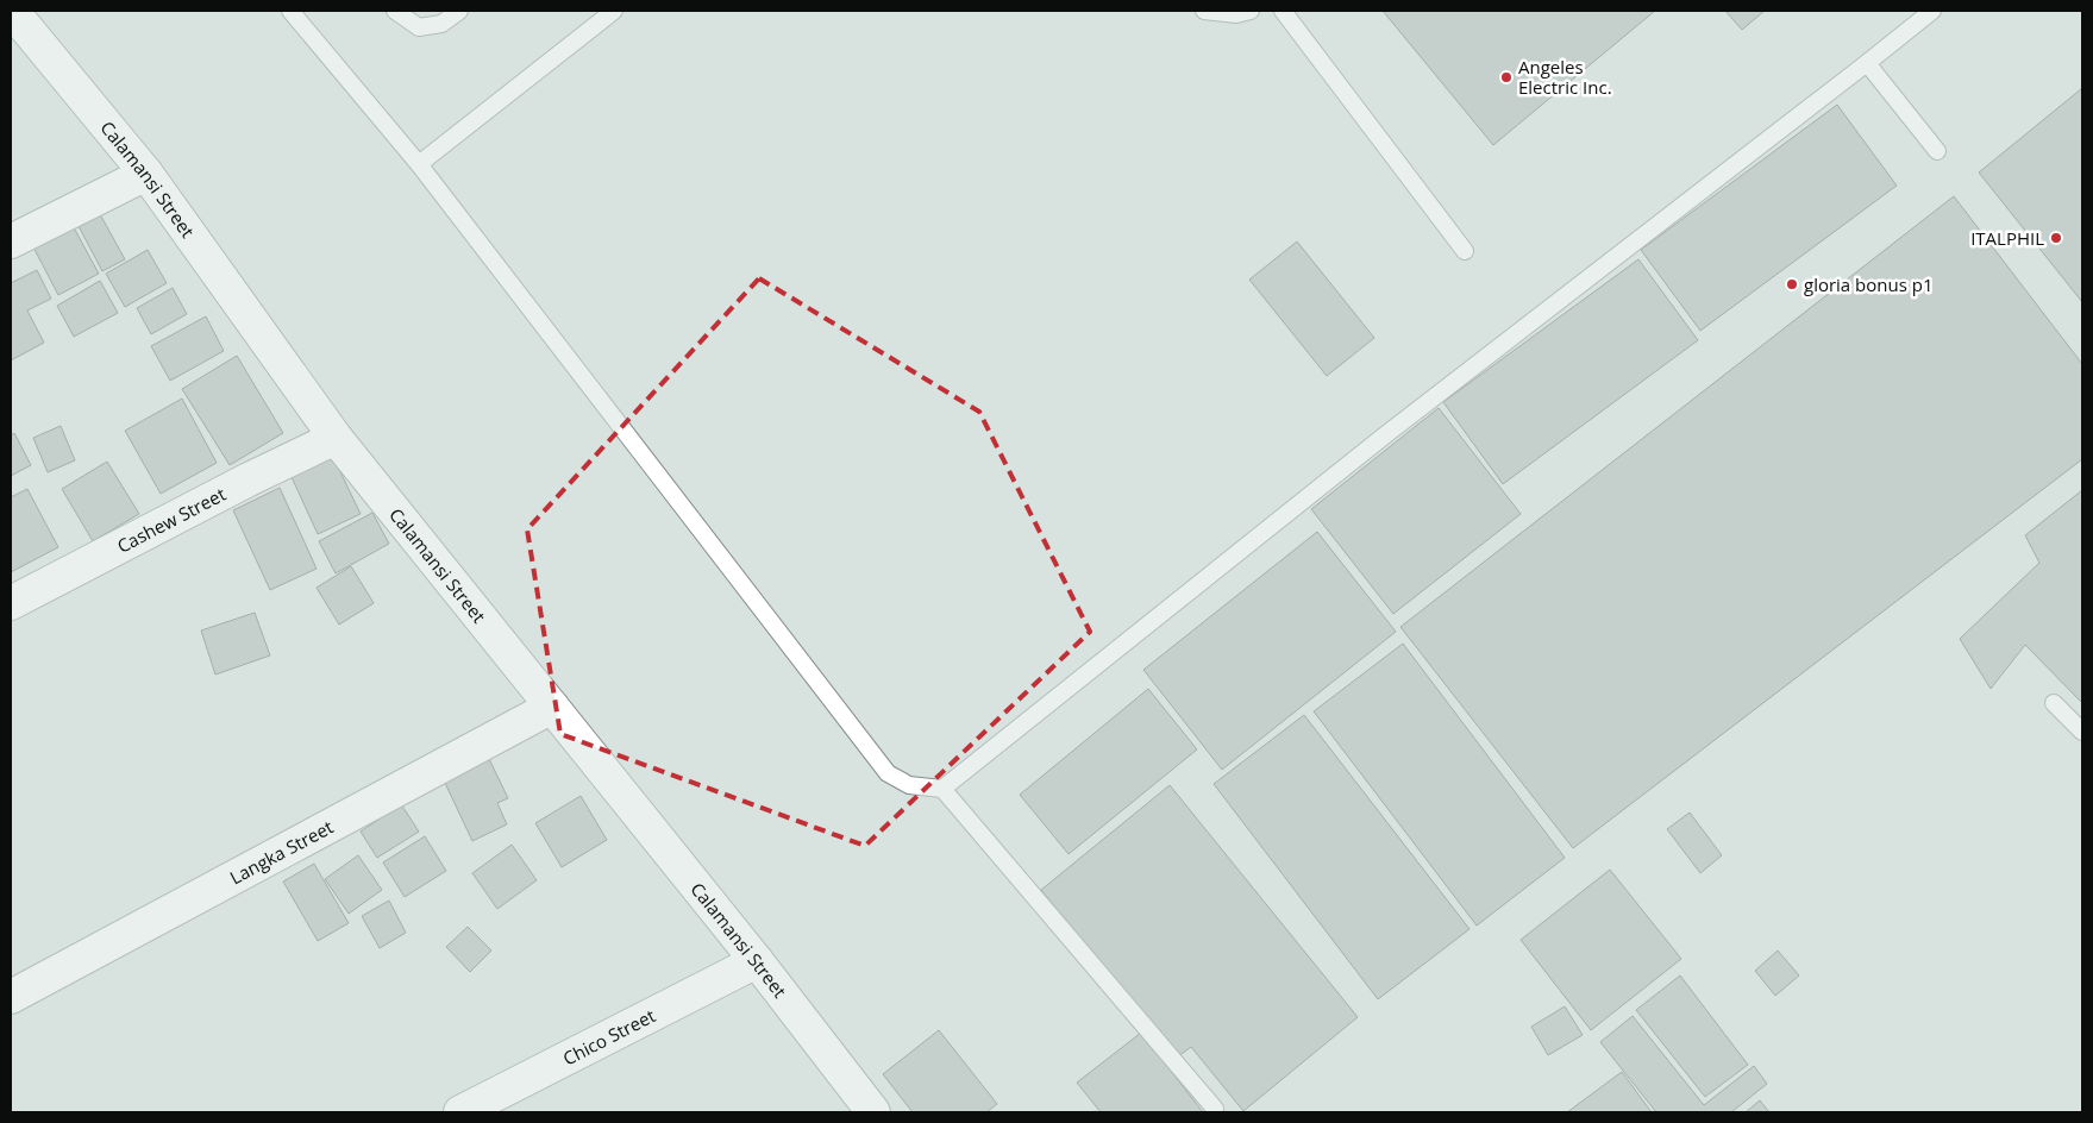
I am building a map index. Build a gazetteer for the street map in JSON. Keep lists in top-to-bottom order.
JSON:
{
  "streets": {
    "street": [
      "Calamansi Street",
      "Cashew Street",
      "Langka Street",
      "Chico Street"
    ]
  },
  "crossings": [
    ["Calamansi Street", "Cashew Street"],
    ["Calamansi Street", "Langka Street"],
    ["Calamansi Street", "Chico Street"]
  ],
  "places": ["Angeles Electric Inc.", "ITALPHIL", "gloria bonus p1"]
}
